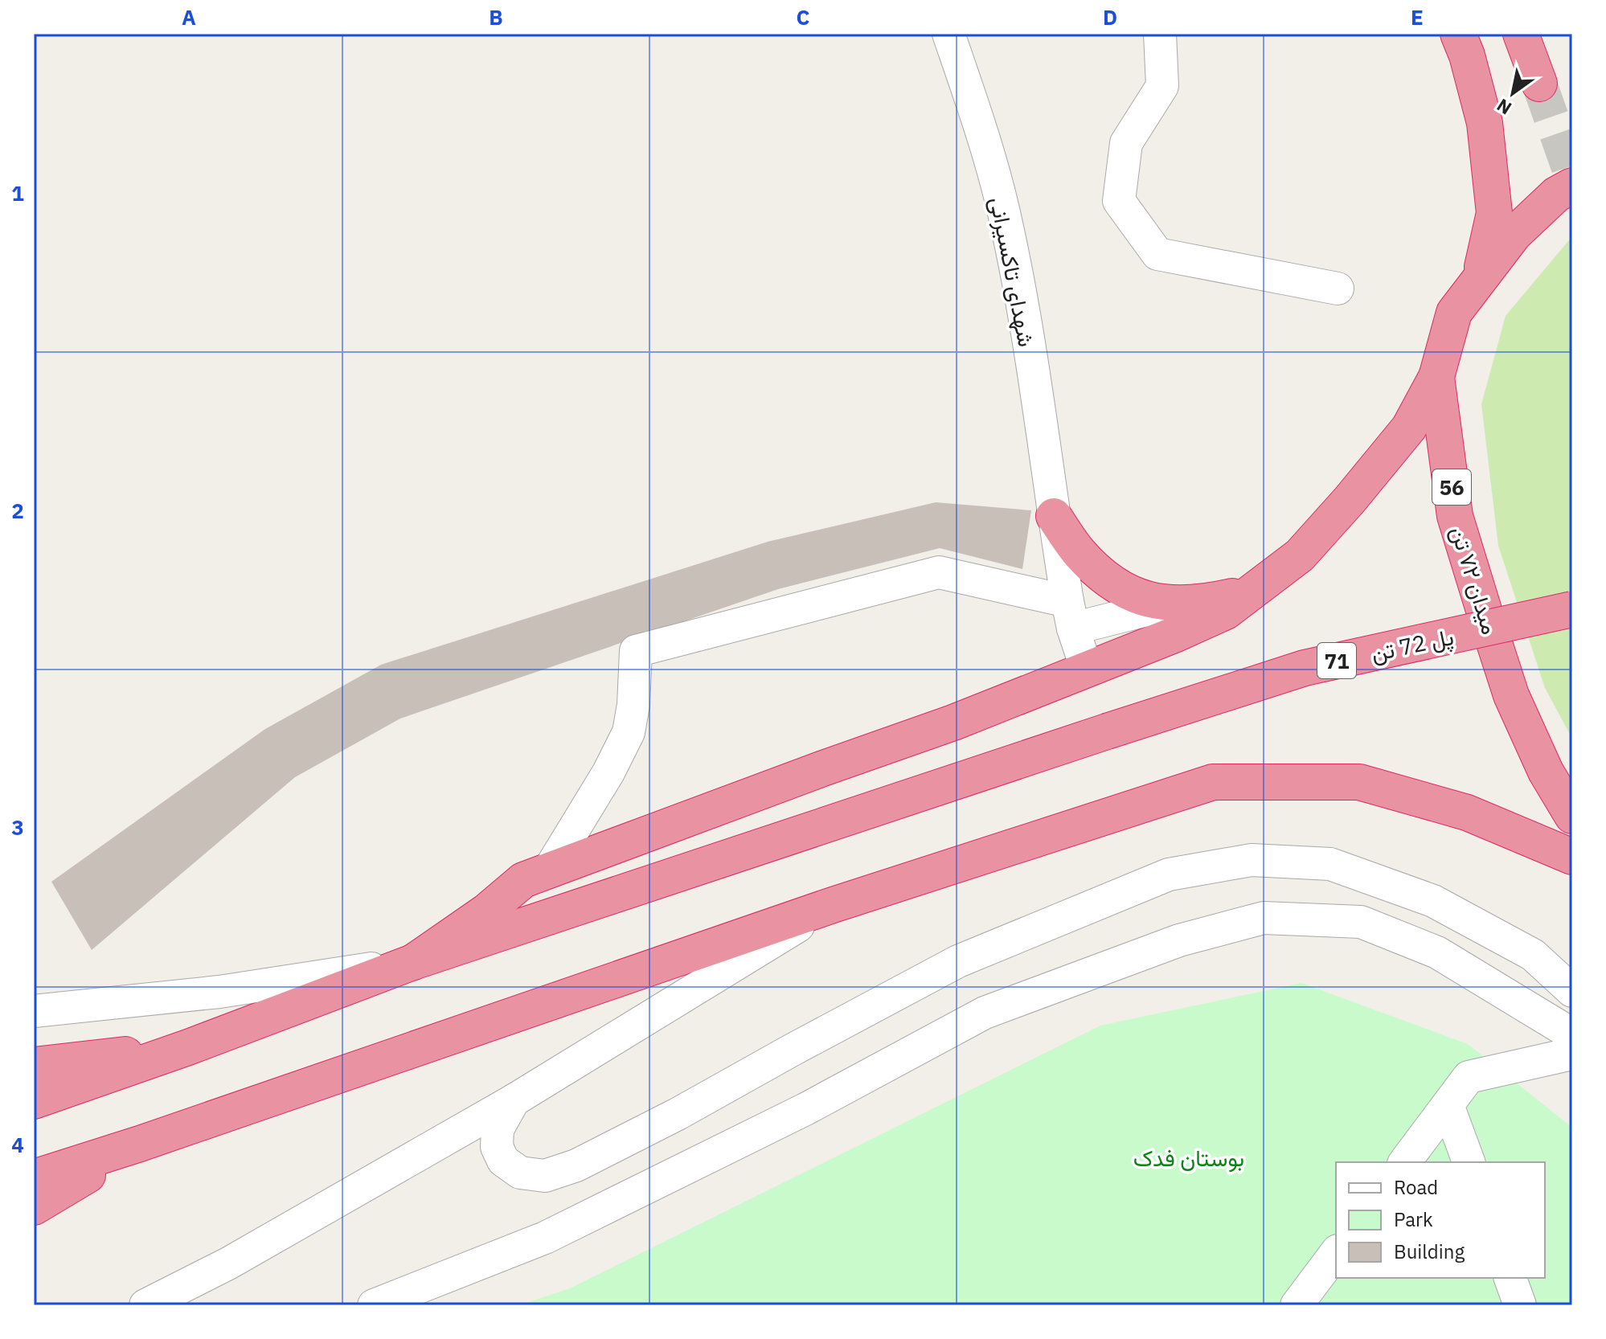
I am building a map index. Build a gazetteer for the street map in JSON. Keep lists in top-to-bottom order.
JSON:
{
  "streets": {
    "highway": [
      "56",
      "میدان ۷۲ تن",
      "پل 72 تن",
      "71"
    ],
    "street": ["شهدای تاکسیرانی"]
  },
  "parks": ["بوستان فدک"],
  "legend": ["Road", "Park", "Building"],
  "north": "bottom left",
  "grid": {
    "columns": [
      "A",
      "B",
      "C",
      "D",
      "E"
    ],
    "rows": [
      "1",
      "2",
      "3",
      "4"
    ]
  }
}
